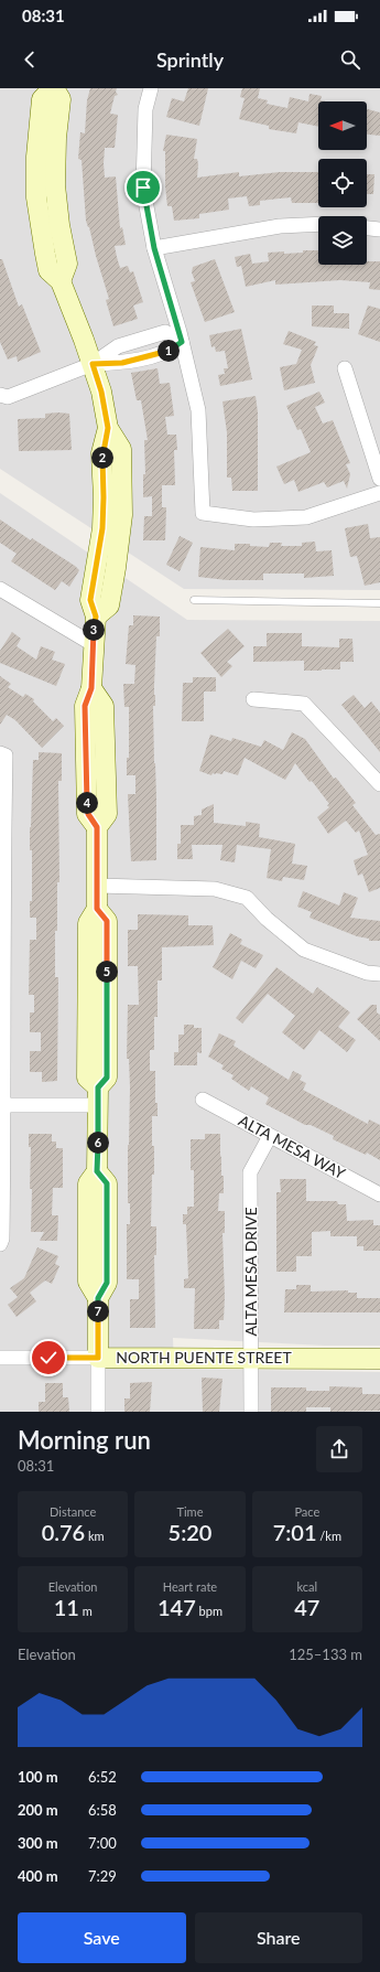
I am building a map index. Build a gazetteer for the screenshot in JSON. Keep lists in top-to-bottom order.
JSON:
{
  "streets": {
    "street": ["ALTA MESA WAY", "ALTA MESA DRIVE", "NORTH PUENTE STREET"]
  },
  "crossings": [
    ["ALTA MESA WAY", "ALTA MESA DRIVE"],
    ["ALTA MESA DRIVE", "NORTH PUENTE STREET"]
  ],
  "north": "left",
  "page": {
    "status": "08:31",
    "header": "Sprintly",
    "pins": [
      "1",
      "2",
      "3",
      "4",
      "5",
      "6",
      "7"
    ],
    "heading": ["Morning run", "08:31"],
    "stats": [
      ["Distance", "0.76 km"],
      ["Time", "5:20"],
      ["Pace", "7:01 /km"],
      ["Elevation", "11 m"],
      ["Heart rate", "147 bpm"],
      ["kcal", "47"]
    ],
    "chart": ["Elevation", "125–133 m"],
    "list": [
      {
        "name": "100 m",
        "note": "6:52"
      },
      {
        "name": "200 m",
        "note": "6:58"
      },
      {
        "name": "300 m",
        "note": "7:00"
      },
      {
        "name": "400 m",
        "note": "7:29"
      }
    ],
    "buttons": ["Save", "Share"]
  }
}
